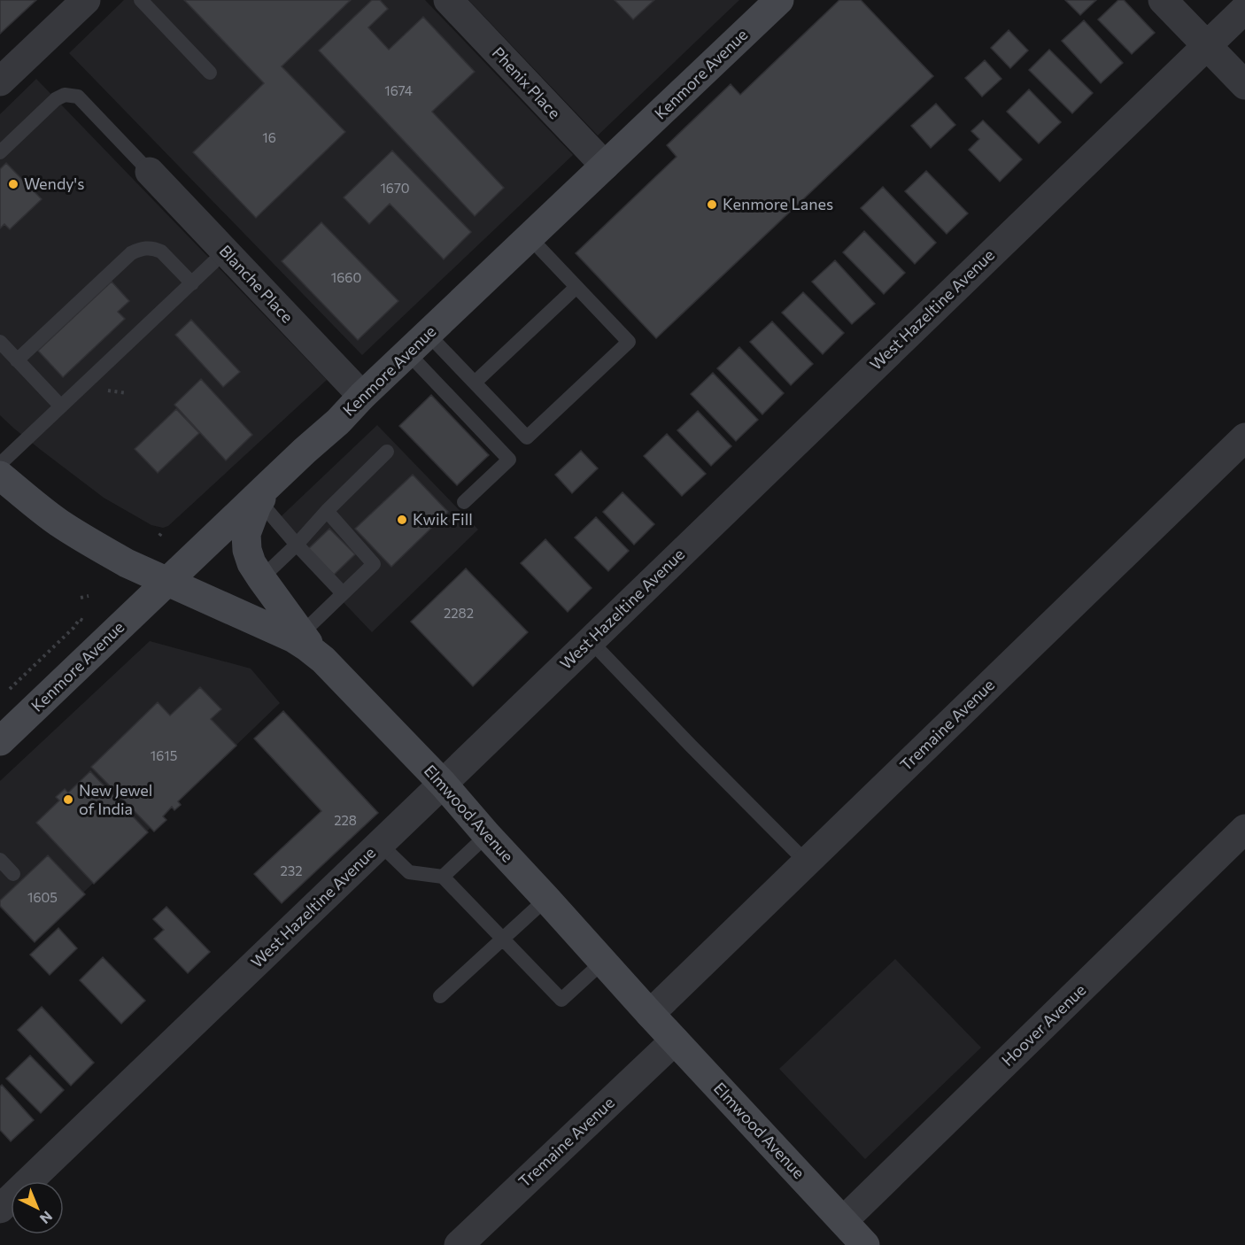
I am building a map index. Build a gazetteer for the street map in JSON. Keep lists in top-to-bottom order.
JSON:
{
  "streets": {
    "street": [
      "Kenmore Avenue",
      "Phenix Place",
      "Blanche Place",
      "West Hazeltine Avenue",
      "Tremaine Avenue",
      "Elmwood Avenue",
      "Hoover Avenue"
    ]
  },
  "crossings": [
    ["Kenmore Avenue", "Phenix Place"],
    ["Kenmore Avenue", "Blanche Place"],
    ["Kenmore Avenue", "Elmwood Avenue"],
    ["West Hazeltine Avenue", "Elmwood Avenue"],
    ["Tremaine Avenue", "Elmwood Avenue"],
    ["Elmwood Avenue", "Hoover Avenue"]
  ],
  "places": [
    "Wendy's",
    "Kenmore Lanes",
    "Kwik Fill",
    "New Jewel of India"
  ],
  "house_numbers": [
    "1674",
    "16",
    "1670",
    "1660",
    "2282",
    "1615",
    "228",
    "232",
    "1605"
  ],
  "north": "bottom right"
}
